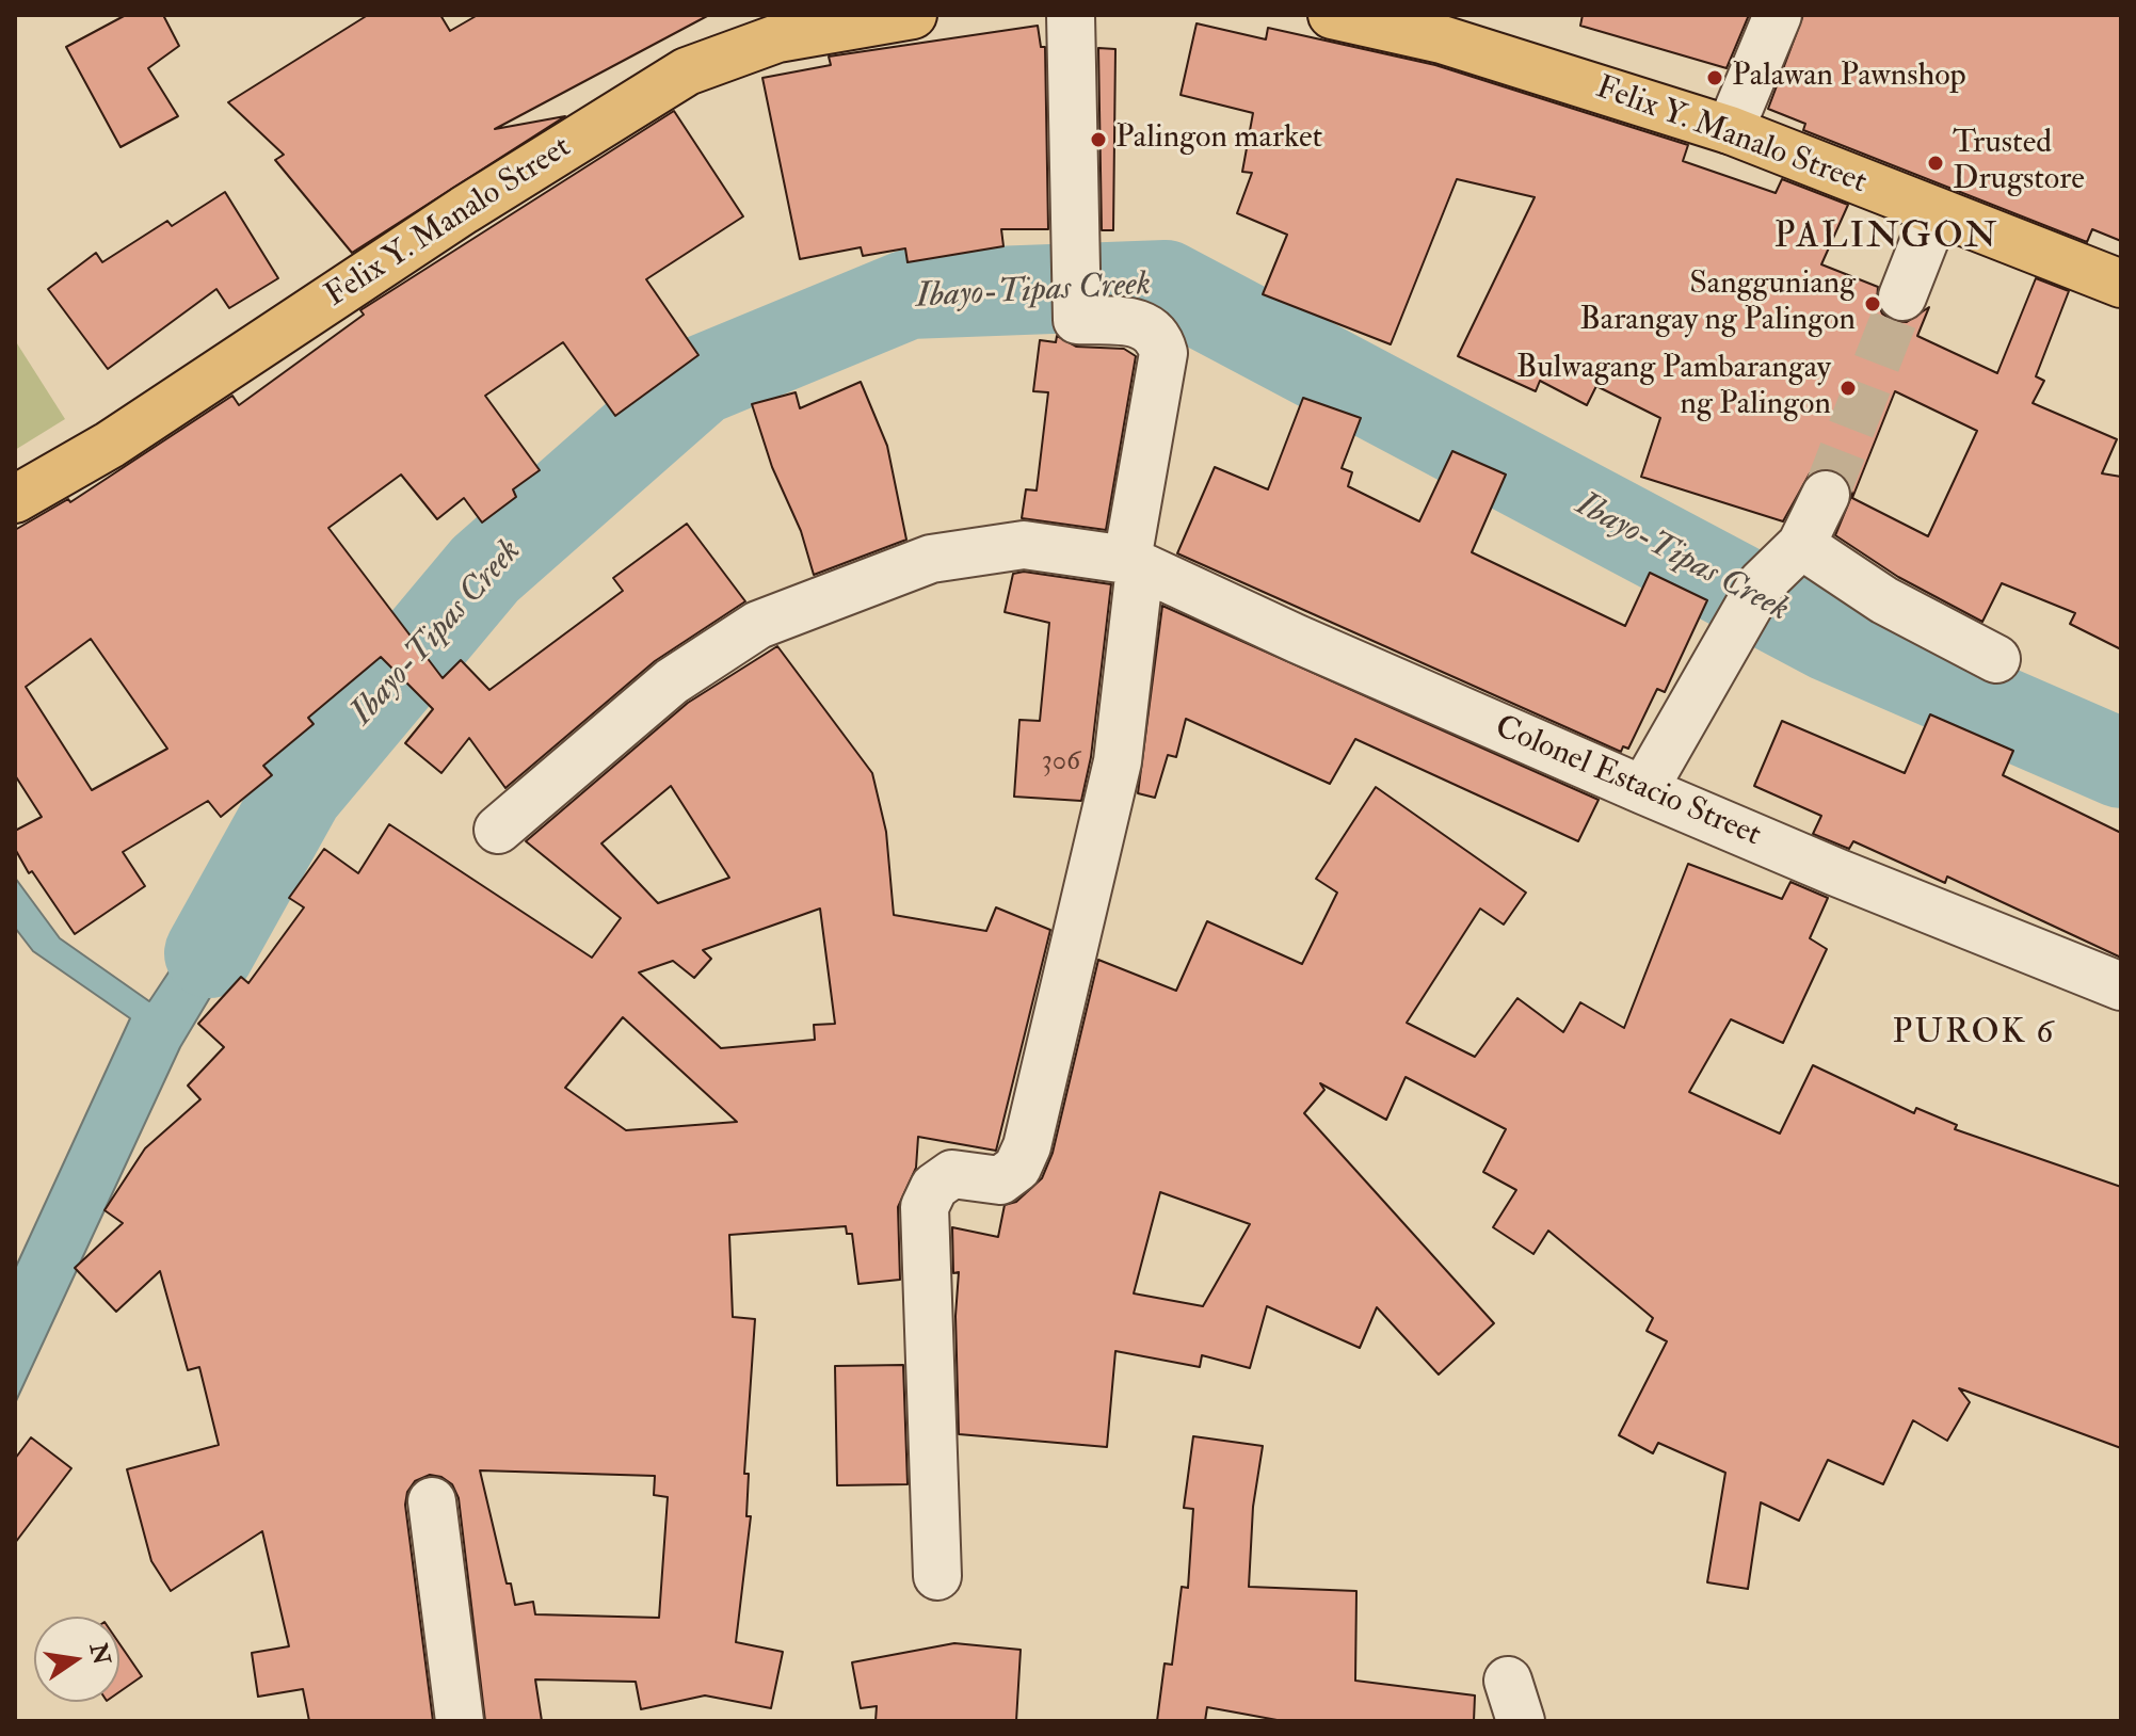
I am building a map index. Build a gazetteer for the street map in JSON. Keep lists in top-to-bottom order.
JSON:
{
  "streets": {
    "main road": ["Felix Y. Manalo Street"],
    "street": ["Colonel Estacio Street"]
  },
  "districts": ["PALINGON", "PUROK 6"],
  "water": ["Ibayo-Tipas Creek"],
  "places": [
    "Palawan Pawnshop",
    "Palingon market",
    "Trusted Drugstore",
    "Sangguniang Barangay ng Palingon",
    "Bulwagang Pambarangay ng Palingon"
  ],
  "house_numbers": ["306"],
  "north": "right"
}
